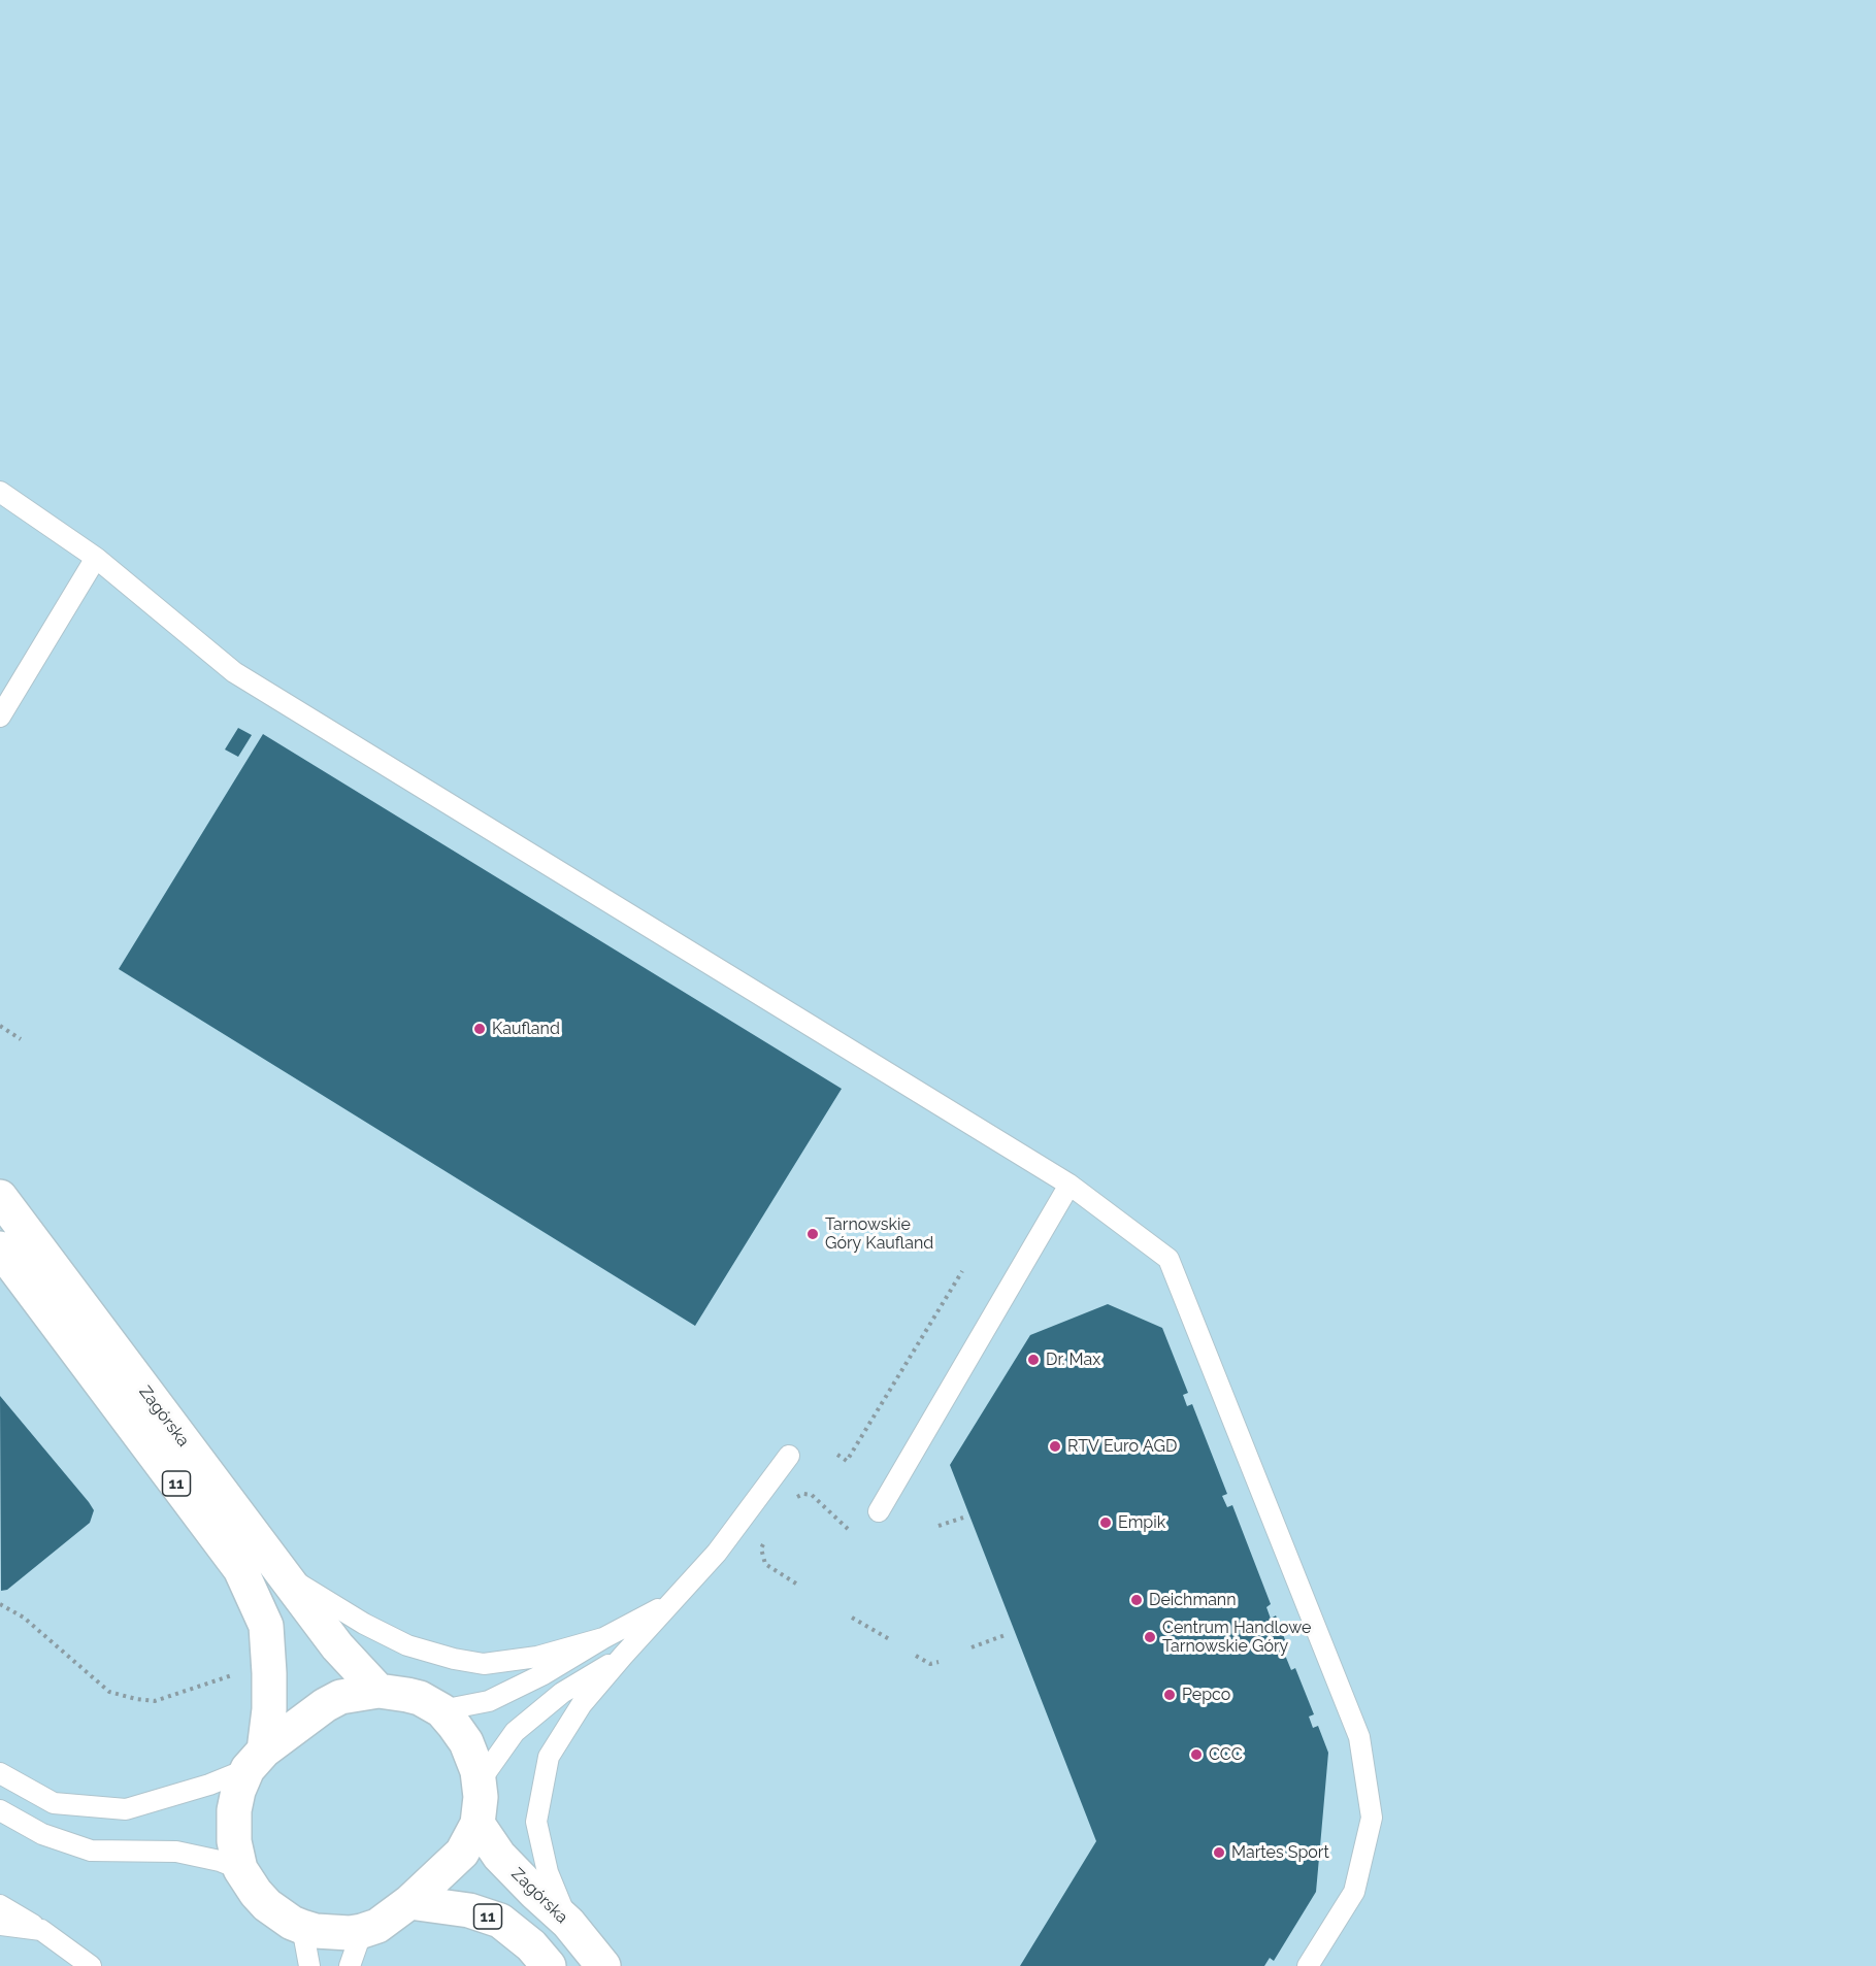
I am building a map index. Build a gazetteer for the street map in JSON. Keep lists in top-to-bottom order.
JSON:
{
  "streets": {
    "highway": ["Zagórska", "11"]
  },
  "places": [
    "Kaufland",
    "Tarnowskie Góry Kaufland",
    "Dr. Max",
    "RTV Euro AGD",
    "Empik",
    "Deichmann",
    "Centrum Handlowe Tarnowskie Góry",
    "Pepco",
    "CCC",
    "Martes Sport"
  ]
}
